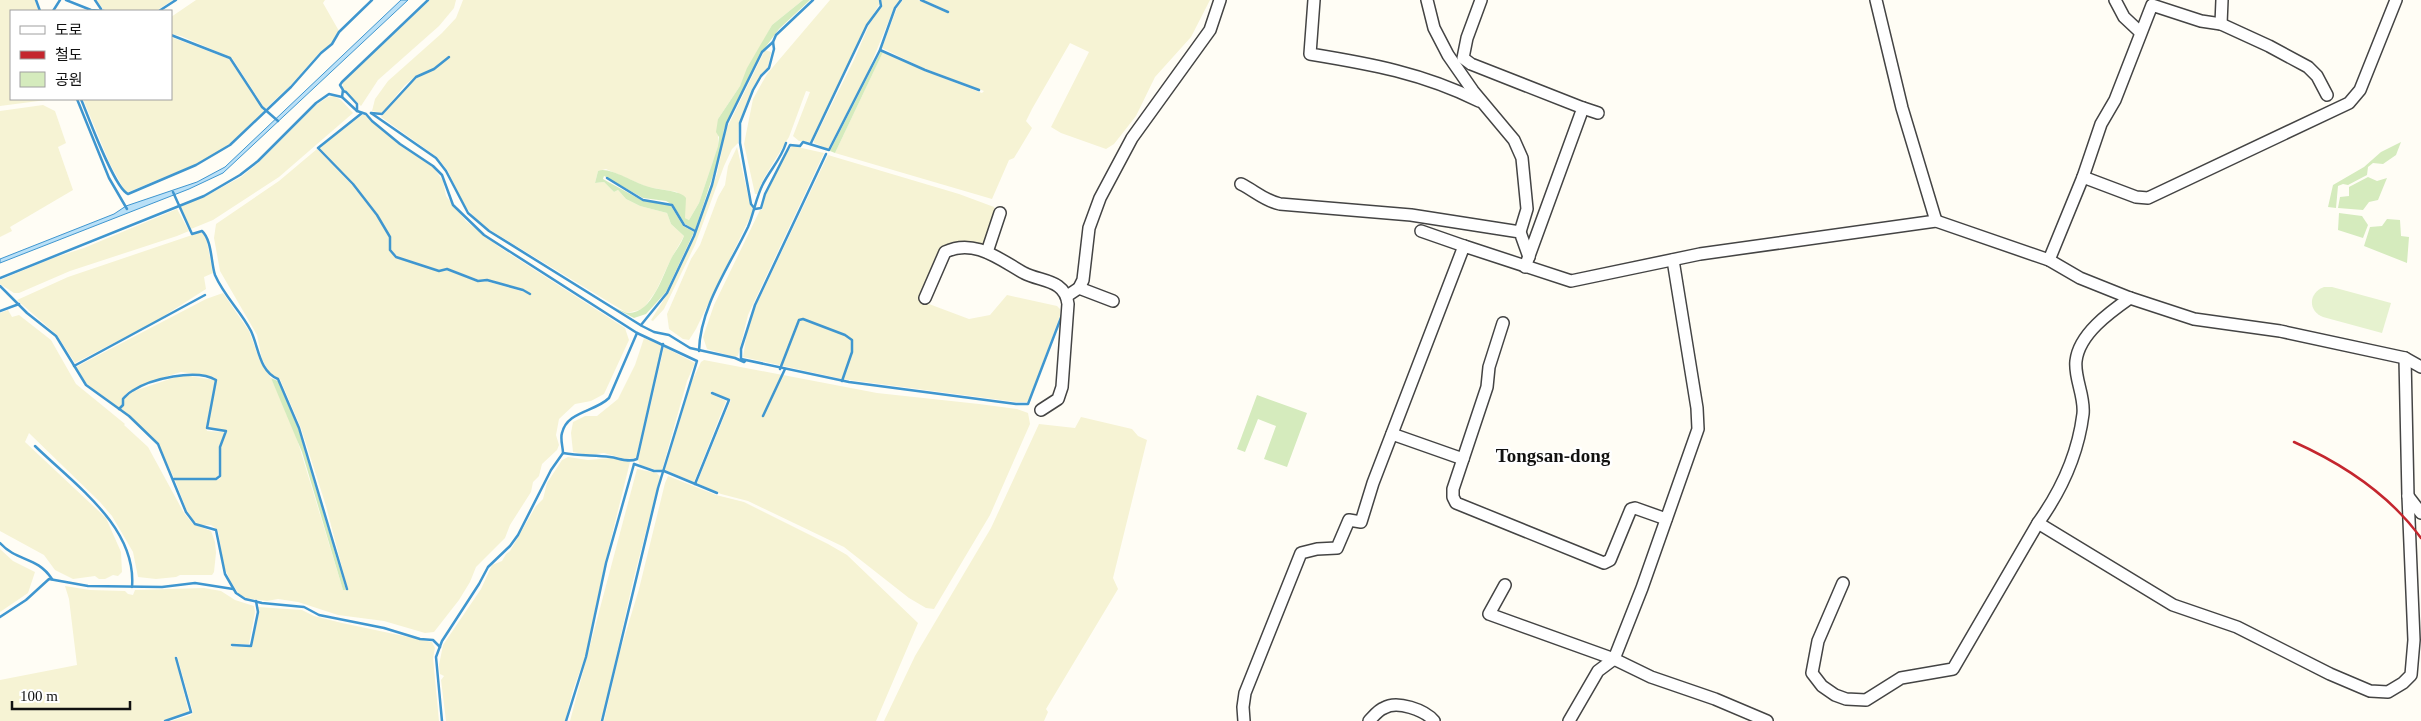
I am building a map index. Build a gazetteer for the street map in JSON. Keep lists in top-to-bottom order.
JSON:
{
  "districts": ["Tongsan-dong"],
  "legend": ["도로", "철도", "공원"],
  "scale_bar": "100 m"
}
